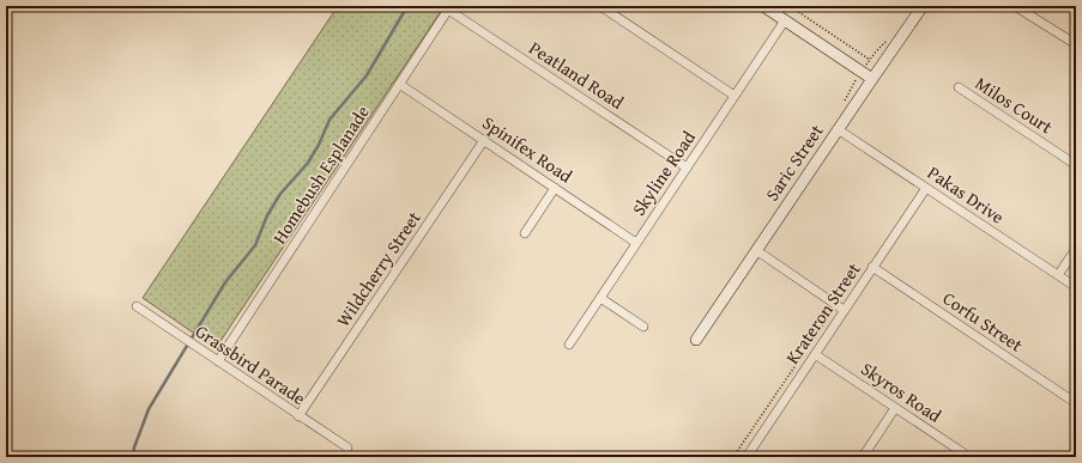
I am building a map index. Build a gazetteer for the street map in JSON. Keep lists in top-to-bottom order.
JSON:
{
  "streets": {
    "street": [
      "Peatland Road",
      "Milos Court",
      "Spinifex Road",
      "Saric Street",
      "Skyline Road",
      "Homebush Esplanade",
      "Pakas Drive",
      "Wildcherry Street",
      "Krateron Street",
      "Corfu Street",
      "Grassbird Parade",
      "Skyros Road"
    ]
  },
  "crossings": [
    ["Peatland Road", "Skyline Road"],
    ["Peatland Road", "Homebush Esplanade"],
    ["Spinifex Road", "Skyline Road"],
    ["Spinifex Road", "Homebush Esplanade"],
    ["Spinifex Road", "Wildcherry Street"],
    ["Saric Street", "Pakas Drive"],
    ["Homebush Esplanade", "Grassbird Parade"],
    ["Pakas Drive", "Krateron Street"],
    ["Wildcherry Street", "Grassbird Parade"],
    ["Krateron Street", "Corfu Street"],
    ["Krateron Street", "Skyros Road"]
  ]
}
